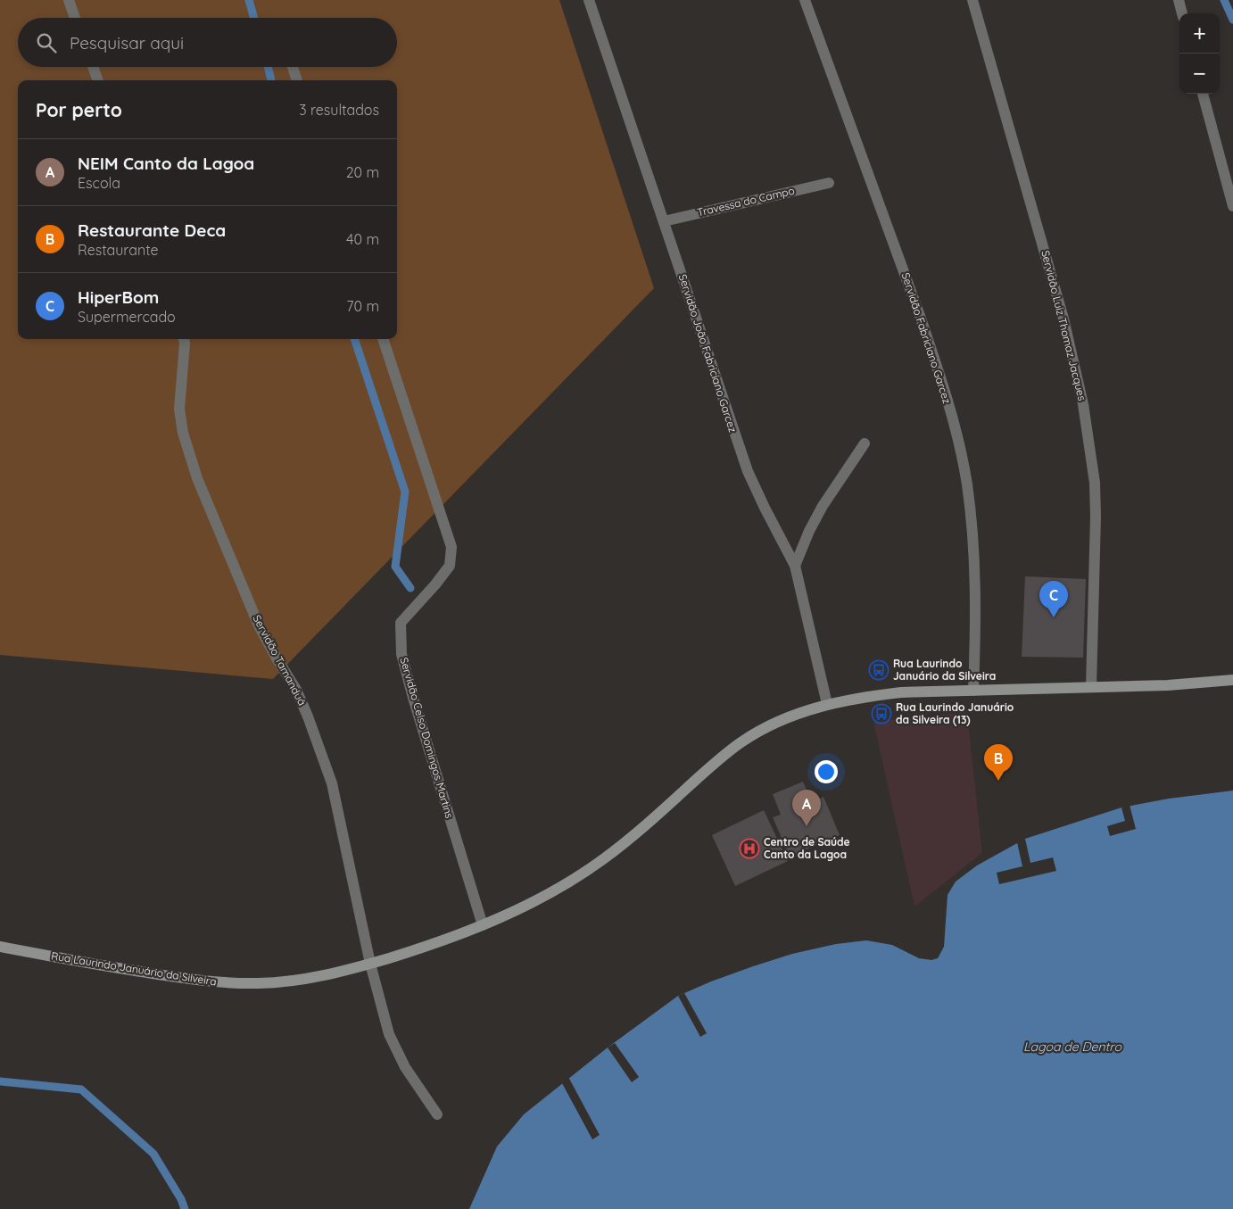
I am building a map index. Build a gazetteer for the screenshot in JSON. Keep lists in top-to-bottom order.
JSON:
{
  "streets": {
    "main road": ["Rua Laurindo Januário da Silveira"],
    "street": [
      "Travessa do Campo",
      "Servidão Luiz Thomaz Jacques",
      "Servidão Fabriciano Garcez",
      "Servidão João Fabriciano Garcez",
      "Servidão Tamanduá",
      "Servidão Celso Domingos Martins"
    ]
  },
  "crossings": [
    ["Travessa do Campo", "Servidão João Fabriciano Garcez"],
    ["Servidão Luiz Thomaz Jacques", "Rua Laurindo Januário da Silveira"],
    ["Servidão Fabriciano Garcez", "Rua Laurindo Januário da Silveira"],
    ["Servidão João Fabriciano Garcez", "Rua Laurindo Januário da Silveira"],
    ["Servidão Tamanduá", "Rua Laurindo Januário da Silveira"],
    ["Servidão Celso Domingos Martins", "Rua Laurindo Januário da Silveira"]
  ],
  "water": ["Lagoa de Dentro"],
  "places": {
    "bus stop": ["Rua Laurindo Januário da Silveira", "Rua Laurindo Januário da Silveira (13)"],
    "hospital": ["Centro de Saúde Canto da Lagoa"]
  },
  "page": {
    "map_buttons": ["+", "−"],
    "search": "Pesquisar aqui",
    "heading": ["Por perto", "3 resultados"],
    "list": [
      {
        "mark": "A",
        "name": "NEIM Canto da Lagoa",
        "note": "Escola",
        "value": "20 m"
      },
      {
        "mark": "B",
        "name": "Restaurante Deca",
        "note": "Restaurante",
        "value": "40 m"
      },
      {
        "mark": "C",
        "name": "HiperBom",
        "note": "Supermercado",
        "value": "70 m"
      }
    ],
    "pins": ["C", "B", "A"]
  }
}
